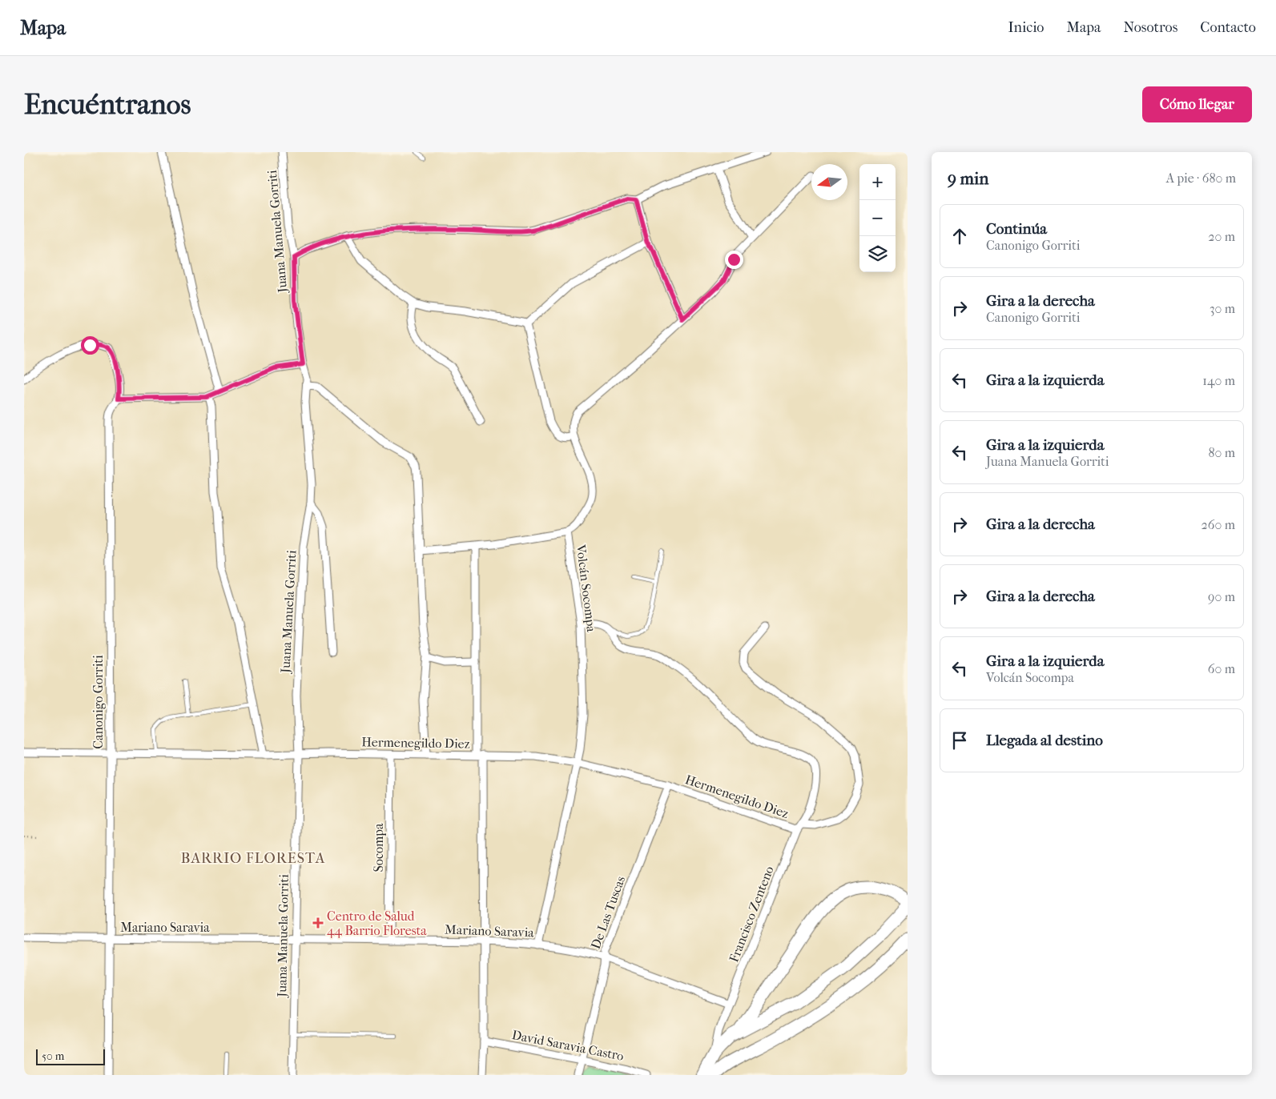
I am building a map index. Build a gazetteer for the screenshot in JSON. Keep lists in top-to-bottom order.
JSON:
{
  "streets": {
    "street": [
      "Juana Manuela Gorriti",
      "Volcán Socompa",
      "Canonigo Gorriti",
      "Hermenegildo Diez",
      "Socompa",
      "De Las Tuscas",
      "Francisco Zenteno",
      "Mariano Saravia",
      "David Saravia Castro"
    ]
  },
  "crossings": [
    ["Juana Manuela Gorriti", "Hermenegildo Diez"],
    ["Juana Manuela Gorriti", "Mariano Saravia"],
    ["Volcán Socompa", "Hermenegildo Diez"],
    ["Volcán Socompa", "Mariano Saravia"],
    ["Canonigo Gorriti", "Hermenegildo Diez"],
    ["Canonigo Gorriti", "Mariano Saravia"],
    ["Hermenegildo Diez", "Socompa"],
    ["Hermenegildo Diez", "De Las Tuscas"],
    ["Hermenegildo Diez", "Francisco Zenteno"],
    ["Socompa", "Mariano Saravia"],
    ["De Las Tuscas", "Mariano Saravia"],
    ["De Las Tuscas", "David Saravia Castro"],
    ["Francisco Zenteno", "Mariano Saravia"]
  ],
  "districts": ["BARRIO FLORESTA"],
  "places": {
    "health": ["Centro de Salud 44 Barrio Floresta"]
  },
  "scale_bar": "50 m",
  "north": "left",
  "page": {
    "header": "Mapa",
    "nav": [
      "Inicio",
      "Mapa",
      "Nosotros",
      "Contacto"
    ],
    "buttons": "Cómo llegar",
    "title": "Encuéntranos",
    "heading": ["9 min", "A pie · 680 m"],
    "map_buttons": ["+", "−"],
    "list": [
      ["Continúa", "Canonigo Gorriti", "20 m"],
      ["Gira a la derecha", "Canonigo Gorriti", "30 m"],
      ["Gira a la izquierda", "140 m"],
      ["Gira a la izquierda", "Juana Manuela Gorriti", "80 m"],
      ["Gira a la derecha", "260 m"],
      ["Gira a la derecha", "90 m"],
      ["Gira a la izquierda", "Volcán Socompa", "60 m"],
      "Llegada al destino"
    ],
    "scale": "50 m"
  }
}
